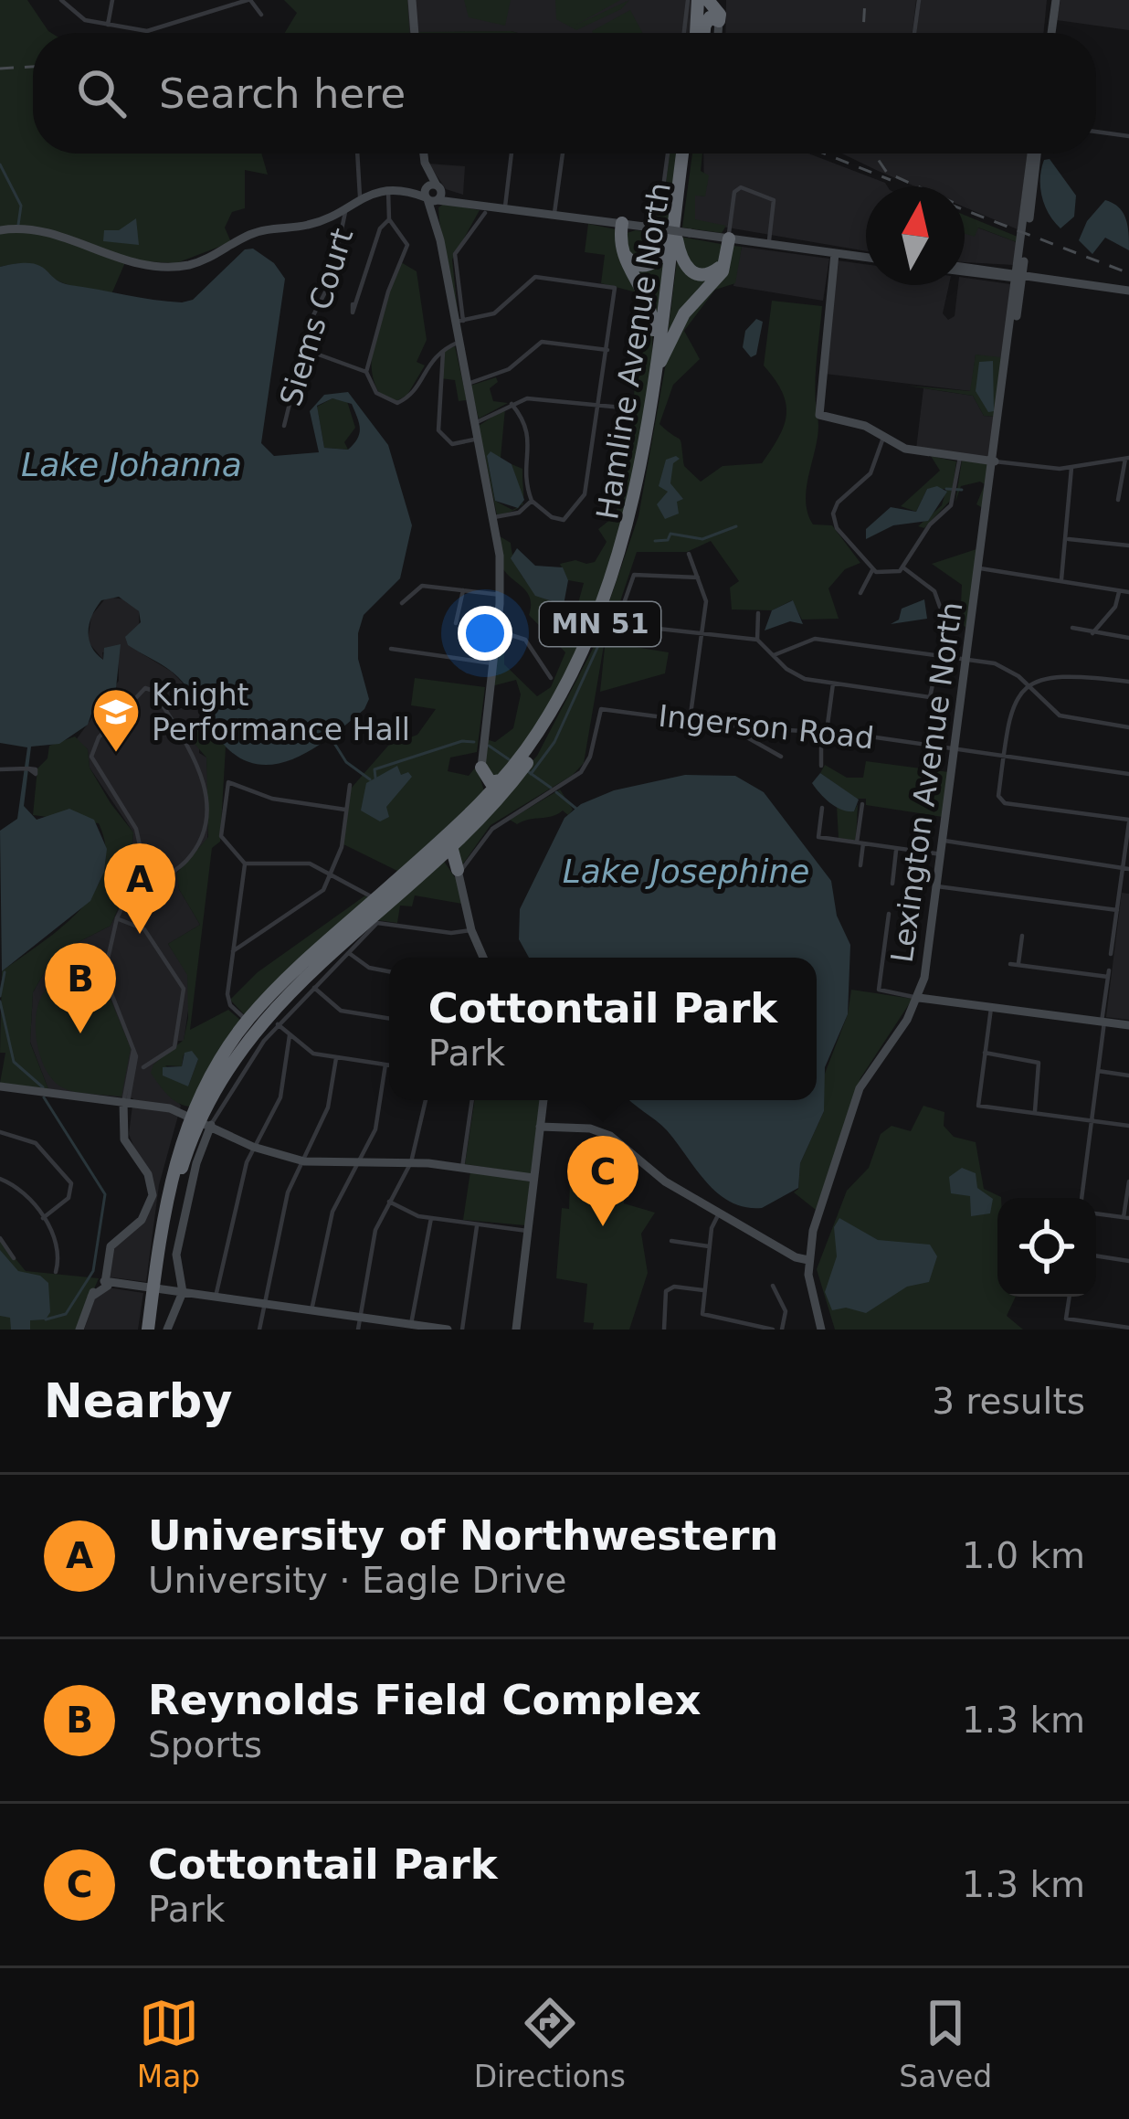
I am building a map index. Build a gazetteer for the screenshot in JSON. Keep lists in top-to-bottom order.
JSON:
{
  "streets": {
    "highway": ["Hamline Avenue North", "MN 51"],
    "street": ["Siems Court", "Ingerson Road", "Lexington Avenue North"]
  },
  "crossings": [
    ["Hamline Avenue North", "MN 51"],
    ["Ingerson Road", "Lexington Avenue North"]
  ],
  "water": ["Lake Johanna", "Lake Josephine"],
  "places": {
    "school or university": ["Knight Performance Hall"]
  },
  "north": "top",
  "page": {
    "search": "Search here",
    "pins": ["A", "B", "C"],
    "popup": ["Cottontail Park", "Park"],
    "heading": ["Nearby", "3 results"],
    "list": [
      {
        "mark": "A",
        "name": "University of Northwestern",
        "note": "University · Eagle Drive",
        "value": "1.0 km"
      },
      {
        "mark": "B",
        "name": "Reynolds Field Complex",
        "note": "Sports",
        "value": "1.3 km"
      },
      {
        "mark": "C",
        "name": "Cottontail Park",
        "note": "Park",
        "value": "1.3 km"
      }
    ],
    "nav": ["Map", "Directions", "Saved"]
  }
}
